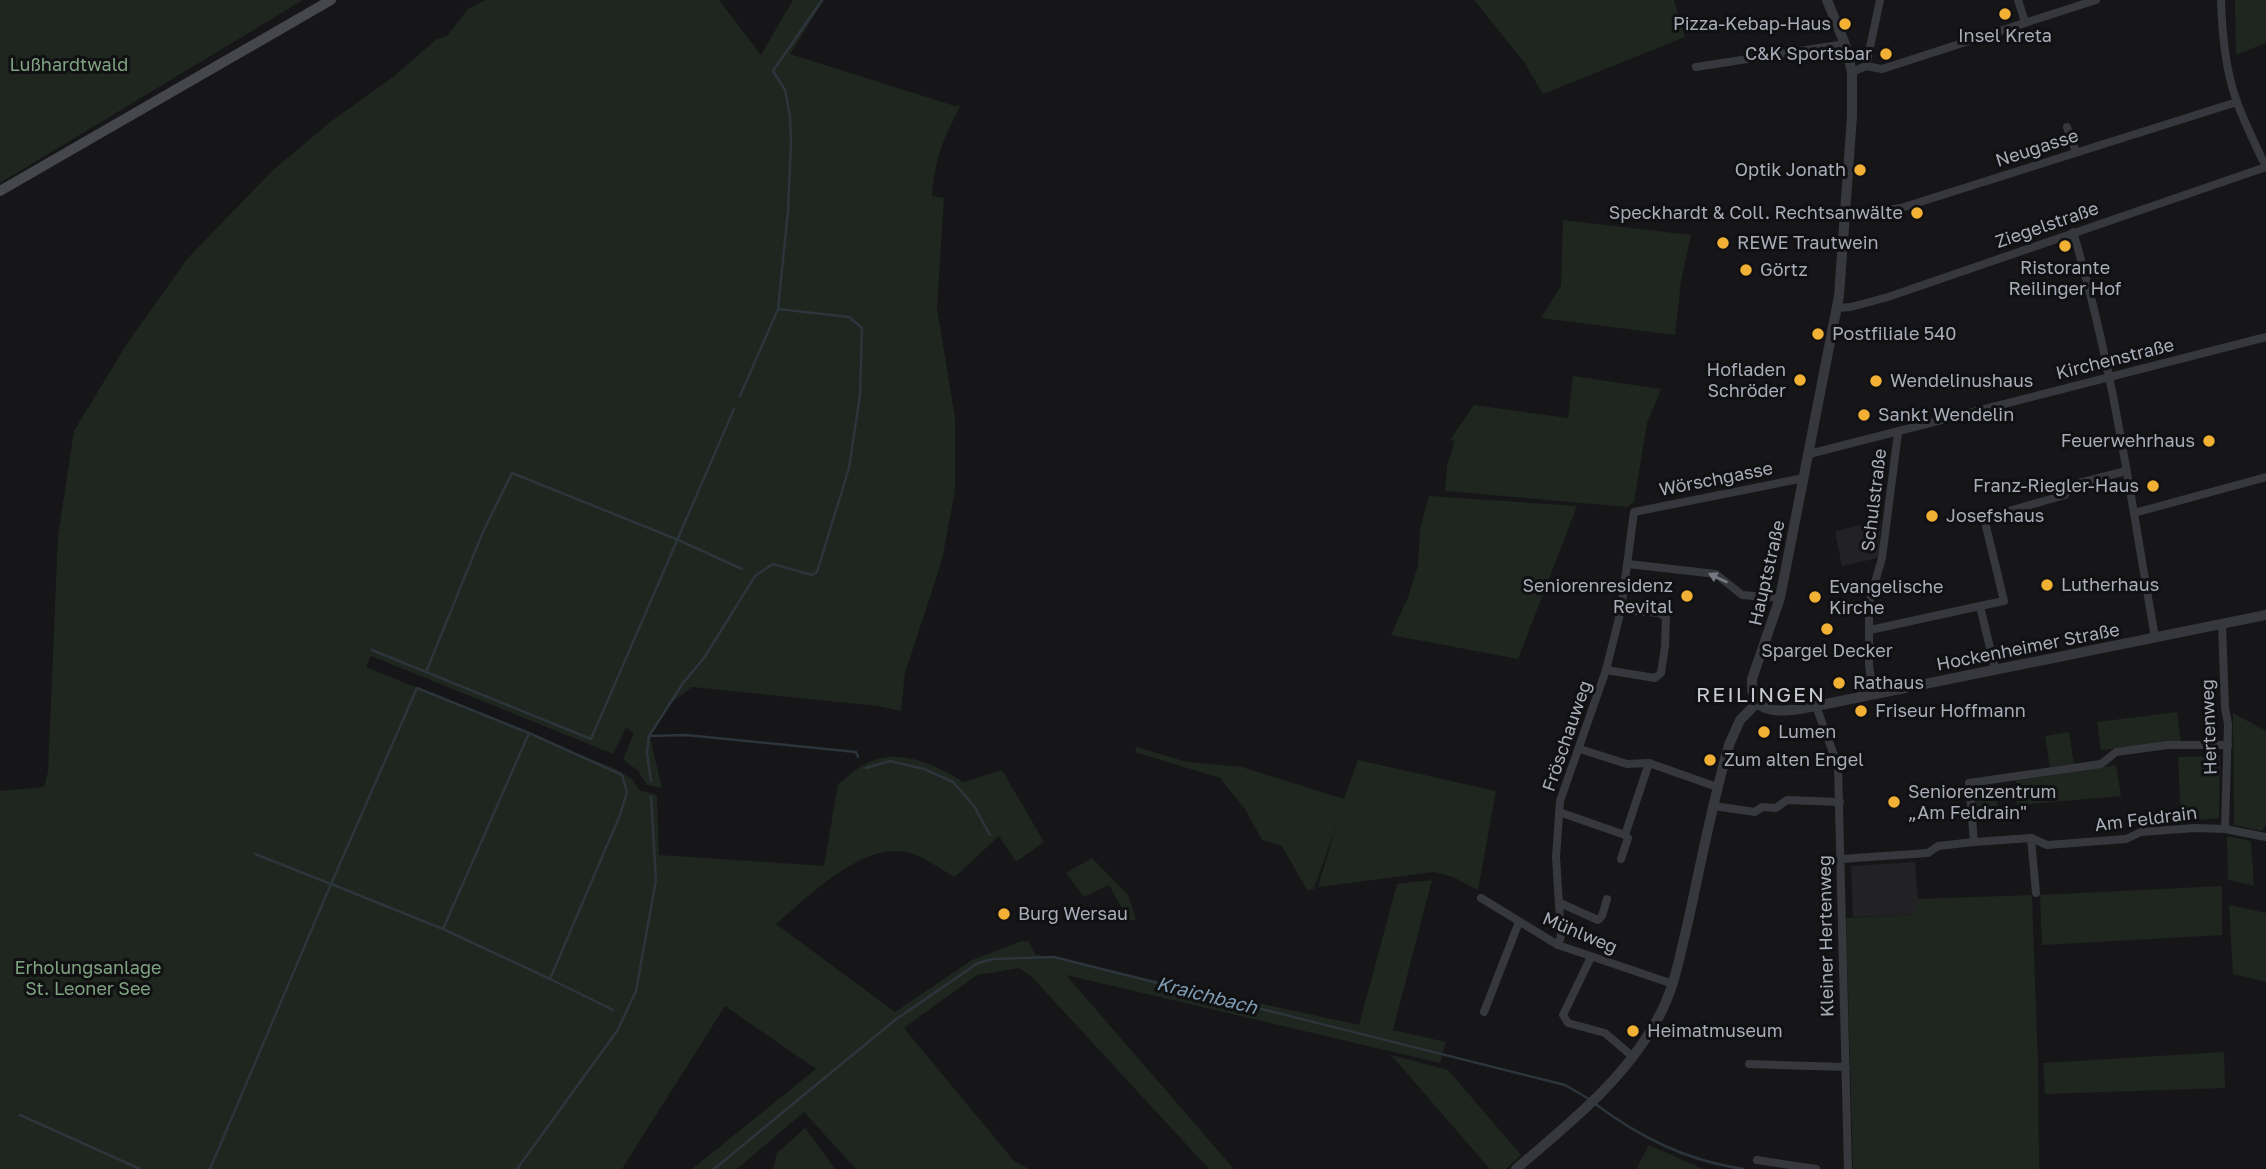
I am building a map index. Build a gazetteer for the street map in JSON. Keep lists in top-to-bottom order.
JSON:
{
  "streets": {
    "street": [
      "Neugasse",
      "Ziegelstraße",
      "Kirchenstraße",
      "Wörschgasse",
      "Schulstraße",
      "Hauptstraße",
      "Hockenheimer Straße",
      "Hertenweg",
      "Fröschauweg",
      "Am Feldrain",
      "Mühlweg",
      "Kleiner Hertenweg"
    ]
  },
  "crossings": [
    ["Neugasse", "Hauptstraße"],
    ["Ziegelstraße", "Hauptstraße"],
    ["Kirchenstraße", "Schulstraße"],
    ["Kirchenstraße", "Hauptstraße"],
    ["Wörschgasse", "Hauptstraße"],
    ["Wörschgasse", "Fröschauweg"],
    ["Schulstraße", "Hockenheimer Straße"],
    ["Hauptstraße", "Hockenheimer Straße"],
    ["Hockenheimer Straße", "Hertenweg"],
    ["Hockenheimer Straße", "Kleiner Hertenweg"],
    ["Hertenweg", "Am Feldrain"],
    ["Fröschauweg", "Mühlweg"],
    ["Am Feldrain", "Kleiner Hertenweg"]
  ],
  "districts": ["REILINGEN"],
  "water": ["Kraichbach"],
  "parks": ["Lußhardtwald", "Erholungsanlage St. Leoner See"],
  "places": [
    "Insel Kreta",
    "Pizza-Kebap-Haus",
    "C&K Sportsbar",
    "Optik Jonath",
    "Speckhardt & Coll. Rechtsanwälte",
    "REWE Trautwein",
    "Ristorante Reilinger Hof",
    "Görtz",
    "Postfiliale 540",
    "Hofladen Schröder",
    "Wendelinushaus",
    "Sankt Wendelin",
    "Feuerwehrhaus",
    "Franz-Riegler-Haus",
    "Josefshaus",
    "Lutherhaus",
    "Seniorenresidenz Revital",
    "Evangelische Kirche",
    "Spargel Decker",
    "Rathaus",
    "Friseur Hoffmann",
    "Lumen",
    "Zum alten Engel",
    "Seniorenzentrum „Am Feldrain\"",
    "Burg Wersau",
    "Heimatmuseum"
  ]
}
